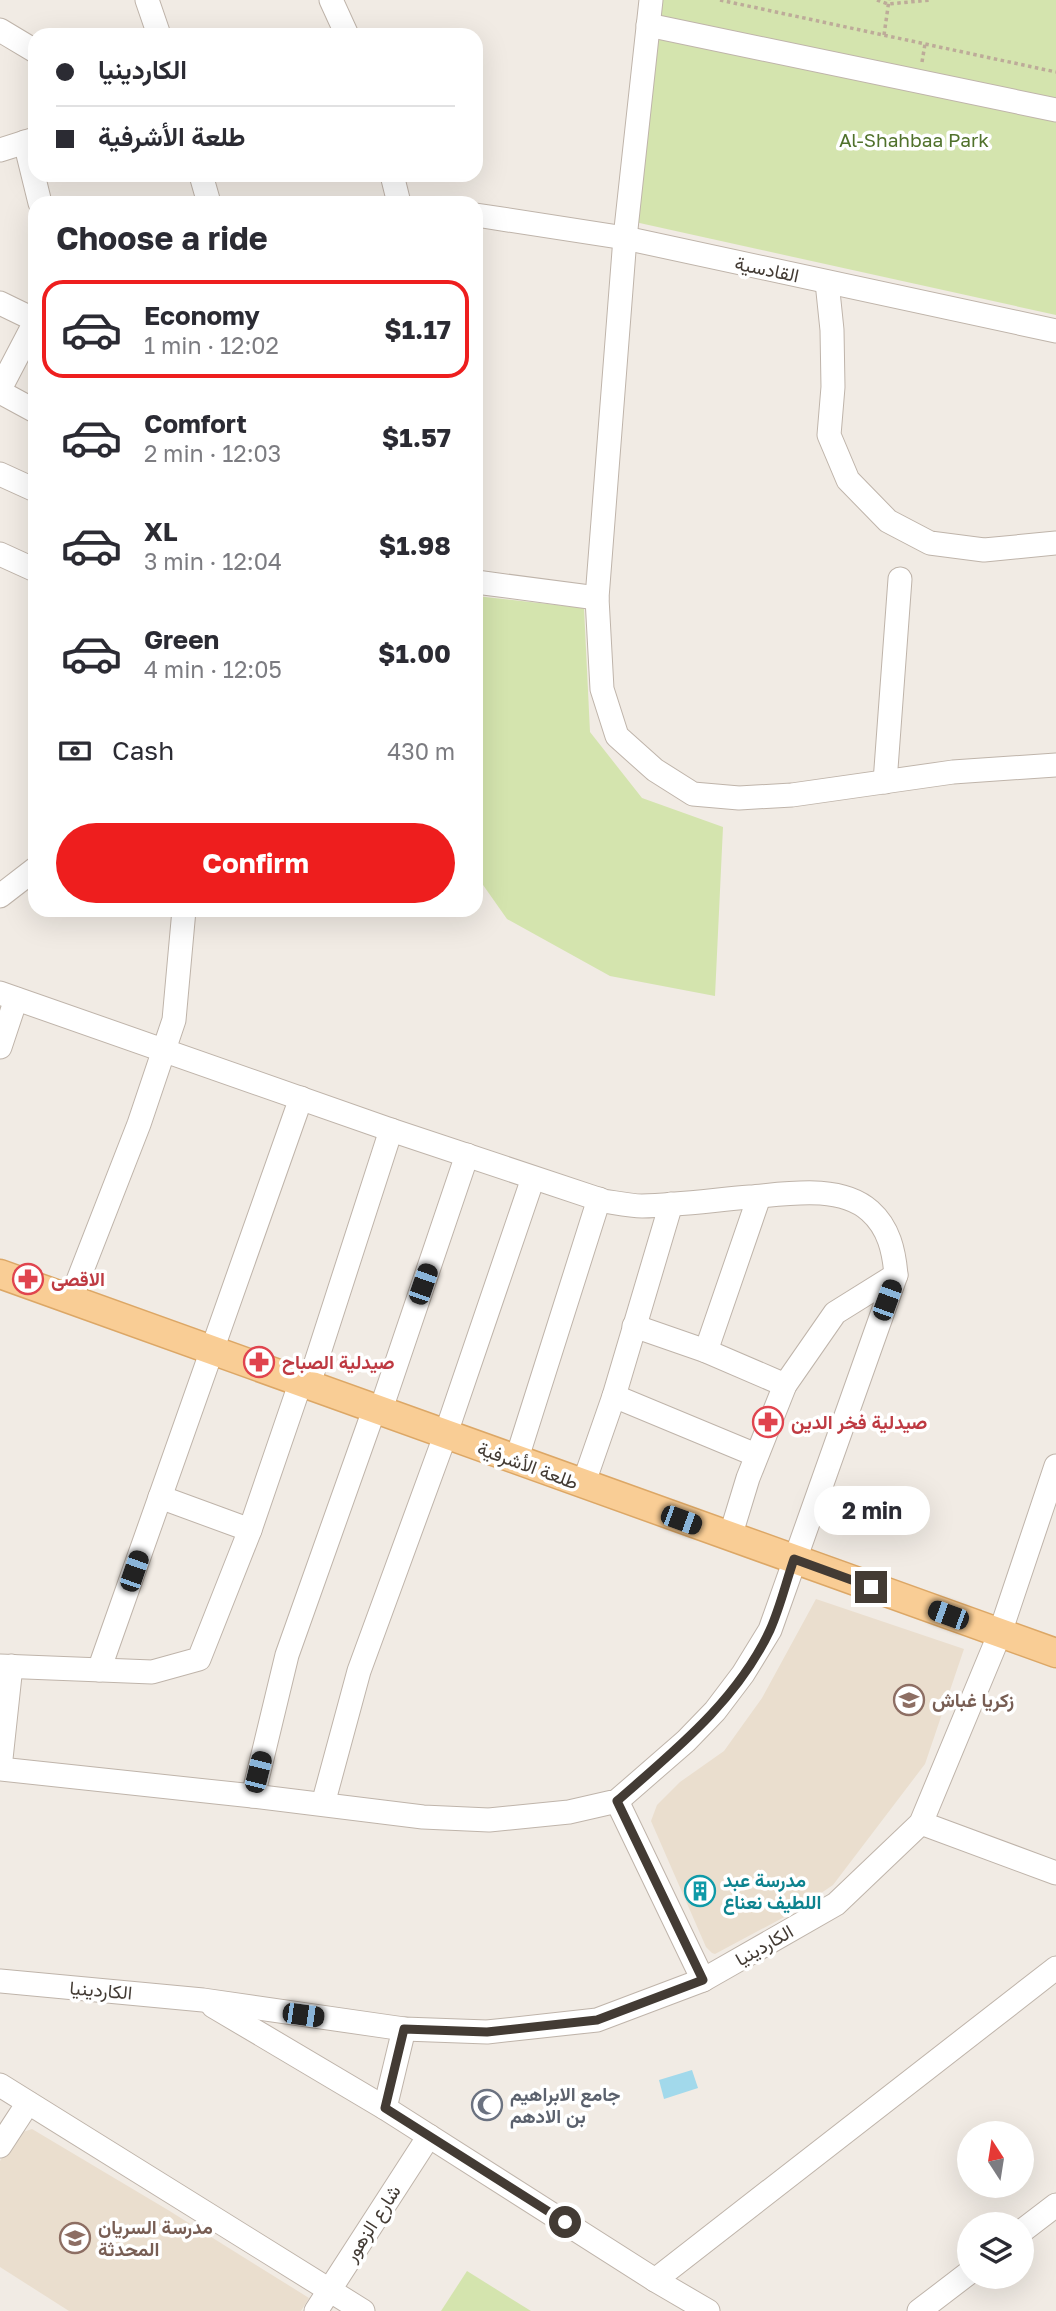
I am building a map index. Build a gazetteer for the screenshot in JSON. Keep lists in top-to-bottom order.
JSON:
{
  "streets": {
    "main road": ["طلعة الأشرفية"],
    "street": ["القادسية", "الكاردينيا", "شارع الزهور"]
  },
  "crossings": [
    ["طلعة الأشرفية", "الكاردينيا"],
    ["الكاردينيا", "شارع الزهور"]
  ],
  "parks": ["Al-Shahbaa Park"],
  "places": {
    "pharmacy": ["الاقصى", "صيدلية الصباح", "صيدلية فخر الدين"],
    "school or university": ["زكريا غباش", "مدرسة السريان المحدثة"],
    "building": ["مدرسة عبد اللطيف نعناع"],
    "mosque": ["جامع الابراهيم بن الادهم"]
  },
  "north": "top",
  "page": {
    "banner": ["الكاردينيا", "طلعة الأشرفية"],
    "heading": "Choose a ride",
    "list": [
      {
        "name": "Economy",
        "note": "1 min · 12:02",
        "value": "$1.17"
      },
      {
        "name": "Comfort",
        "note": "2 min · 12:03",
        "value": "$1.57"
      },
      {
        "name": "XL",
        "note": "3 min · 12:04",
        "value": "$1.98"
      },
      {
        "name": "Green",
        "note": "4 min · 12:05",
        "value": "$1.00"
      }
    ],
    "pay": ["Cash", "430 m"],
    "buttons": "Confirm",
    "bubble": "2 min"
  }
}
